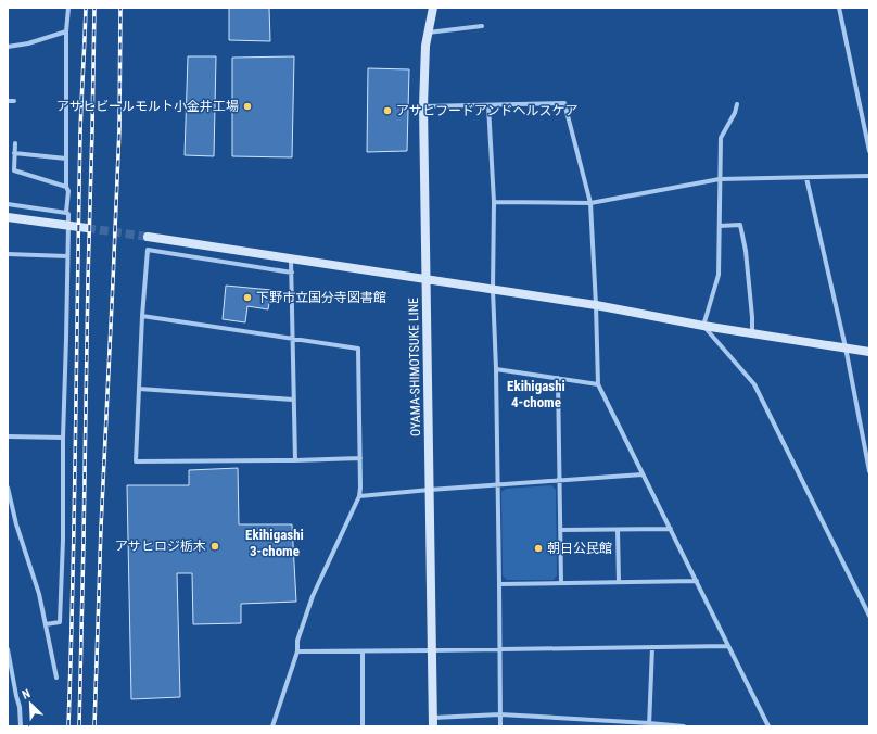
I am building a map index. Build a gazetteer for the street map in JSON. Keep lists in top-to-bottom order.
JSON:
{
  "streets": {
    "street": ["OYAMA-SHIMOTSUKE LINE"]
  },
  "districts": ["Ekihigashi 4-chome", "Ekihigashi 3-chome"],
  "places": [
    "アサヒビールモルト小金井工場",
    "アサヒフードアンドヘルスケア",
    "下野市立国分寺図書館",
    "アサヒロジ栃木",
    "朝日公民館"
  ],
  "north": "top left"
}
